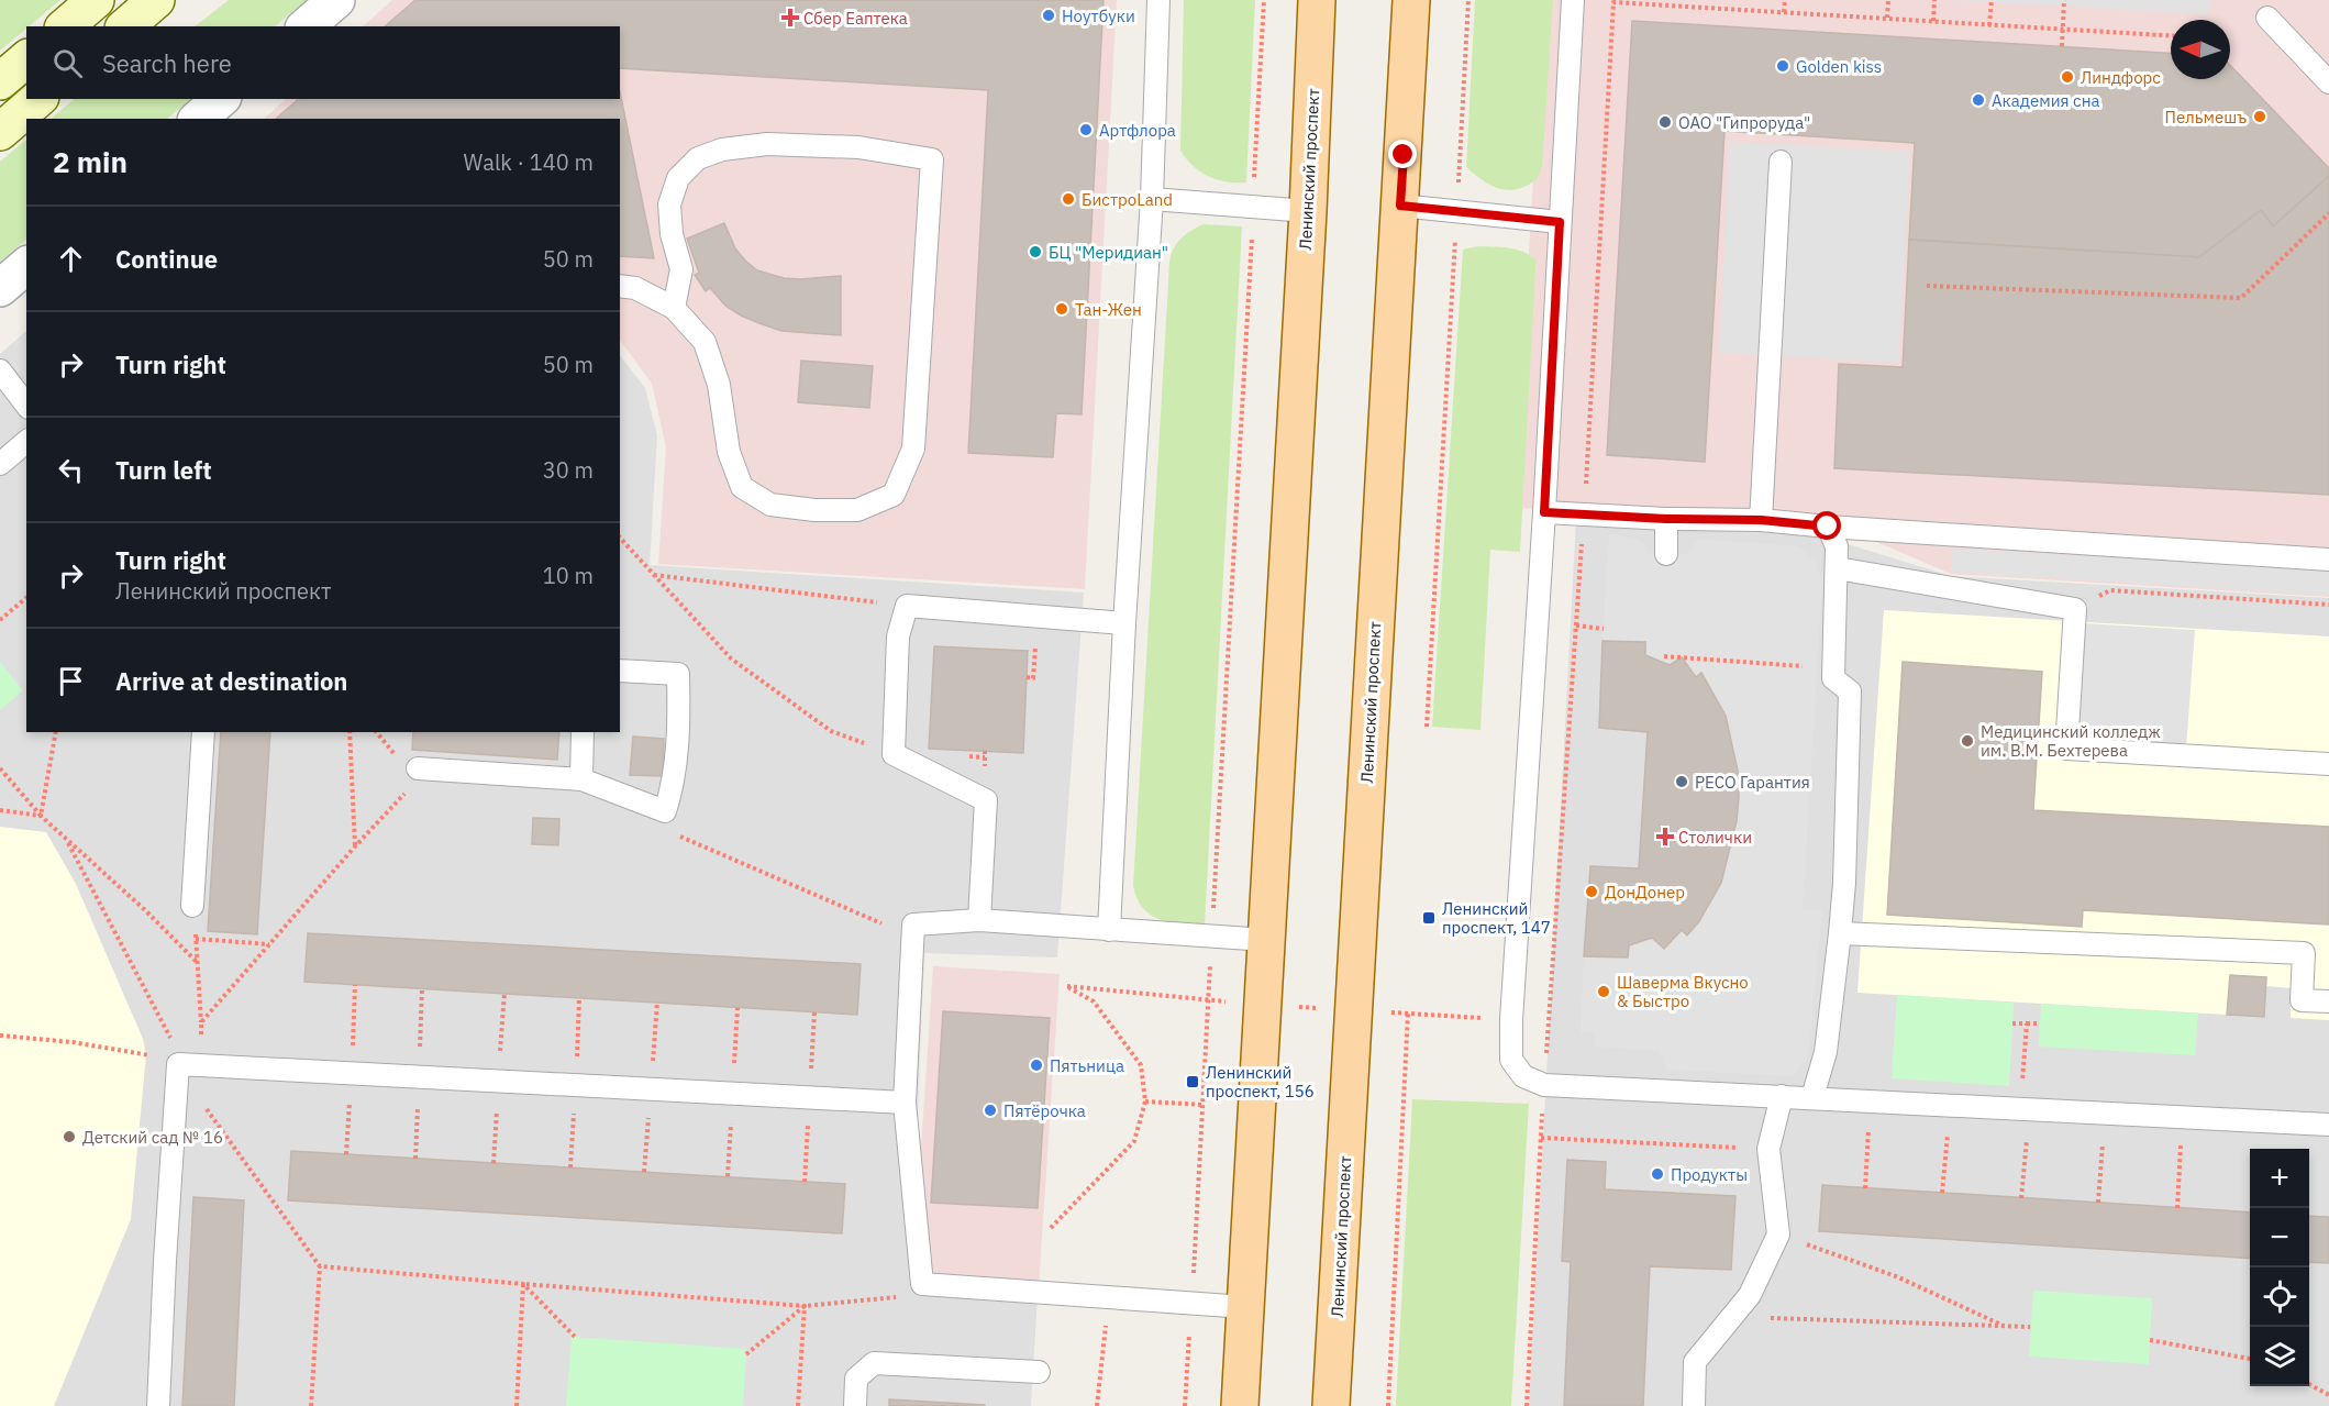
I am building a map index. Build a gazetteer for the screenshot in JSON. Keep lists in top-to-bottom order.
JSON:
{
  "streets": {
    "main road": ["Ленинский проспект"]
  },
  "places": {
    "other": [
      "Ноутбуки",
      "Golden kiss",
      "Линдфорс",
      "Академия сна",
      "Пельмешъ",
      "ОАО \"Гипроруда\"",
      "Артфлора",
      "БистроLand",
      "БЦ \"Меридиан\"",
      "Тан-Жен",
      "Медицинский колледж им. В.М. Бехтерева",
      "РЕСО Гарантия",
      "ДонДонер",
      "Шаверма Вкусно & Быстро",
      "Пятьница",
      "Пятёрочка",
      "Детский сад № 16",
      "Продукты"
    ],
    "health": ["Сбер Еаптека", "Столички"],
    "transit": ["Ленинский проспект, 147", "Ленинский проспект, 156"]
  },
  "north": "left",
  "page": {
    "search": "Search here",
    "heading": ["2 min", "Walk · 140 m"],
    "list": [
      ["Continue", "50 m"],
      ["Turn right", "50 m"],
      ["Turn left", "30 m"],
      ["Turn right", "Ленинский проспект", "10 m"],
      "Arrive at destination"
    ],
    "map_buttons": ["+", "−"]
  }
}
